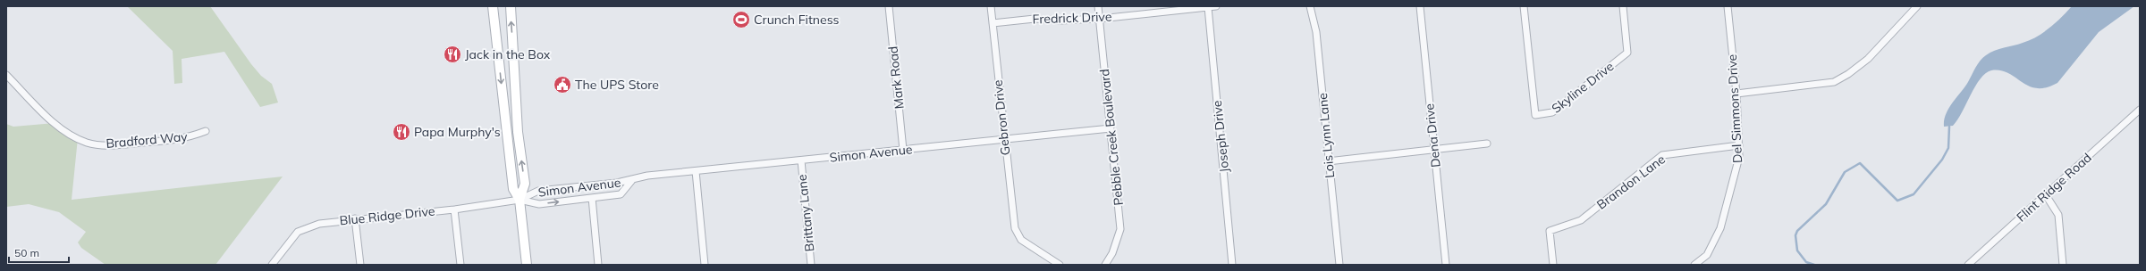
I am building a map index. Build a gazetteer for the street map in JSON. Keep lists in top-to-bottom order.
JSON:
{
  "streets": {
    "street": [
      "Fredrick Drive",
      "Mark Road",
      "Skyline Drive",
      "Del Simmons Drive",
      "Gebron Drive",
      "Lois Lynn Lane",
      "Dena Drive",
      "Joseph Drive",
      "Pebble Creek Boulevard",
      "Bradford Way",
      "Simon Avenue",
      "Brandon Lane",
      "Flint Ridge Road",
      "Brittany Lane",
      "Blue Ridge Drive"
    ]
  },
  "crossings": [
    ["Fredrick Drive", "Gebron Drive"],
    ["Fredrick Drive", "Joseph Drive"],
    ["Fredrick Drive", "Pebble Creek Boulevard"],
    ["Mark Road", "Simon Avenue"],
    ["Del Simmons Drive", "Brandon Lane"],
    ["Gebron Drive", "Simon Avenue"],
    ["Pebble Creek Boulevard", "Simon Avenue"],
    ["Simon Avenue", "Brittany Lane"],
    ["Simon Avenue", "Blue Ridge Drive"]
  ],
  "places": {
    "sports": ["Crunch Fitness"],
    "restaurant": ["Jack in the Box", "Papa Murphy's"],
    "public building": ["The UPS Store"]
  },
  "scale_bar": "50 m"
}
